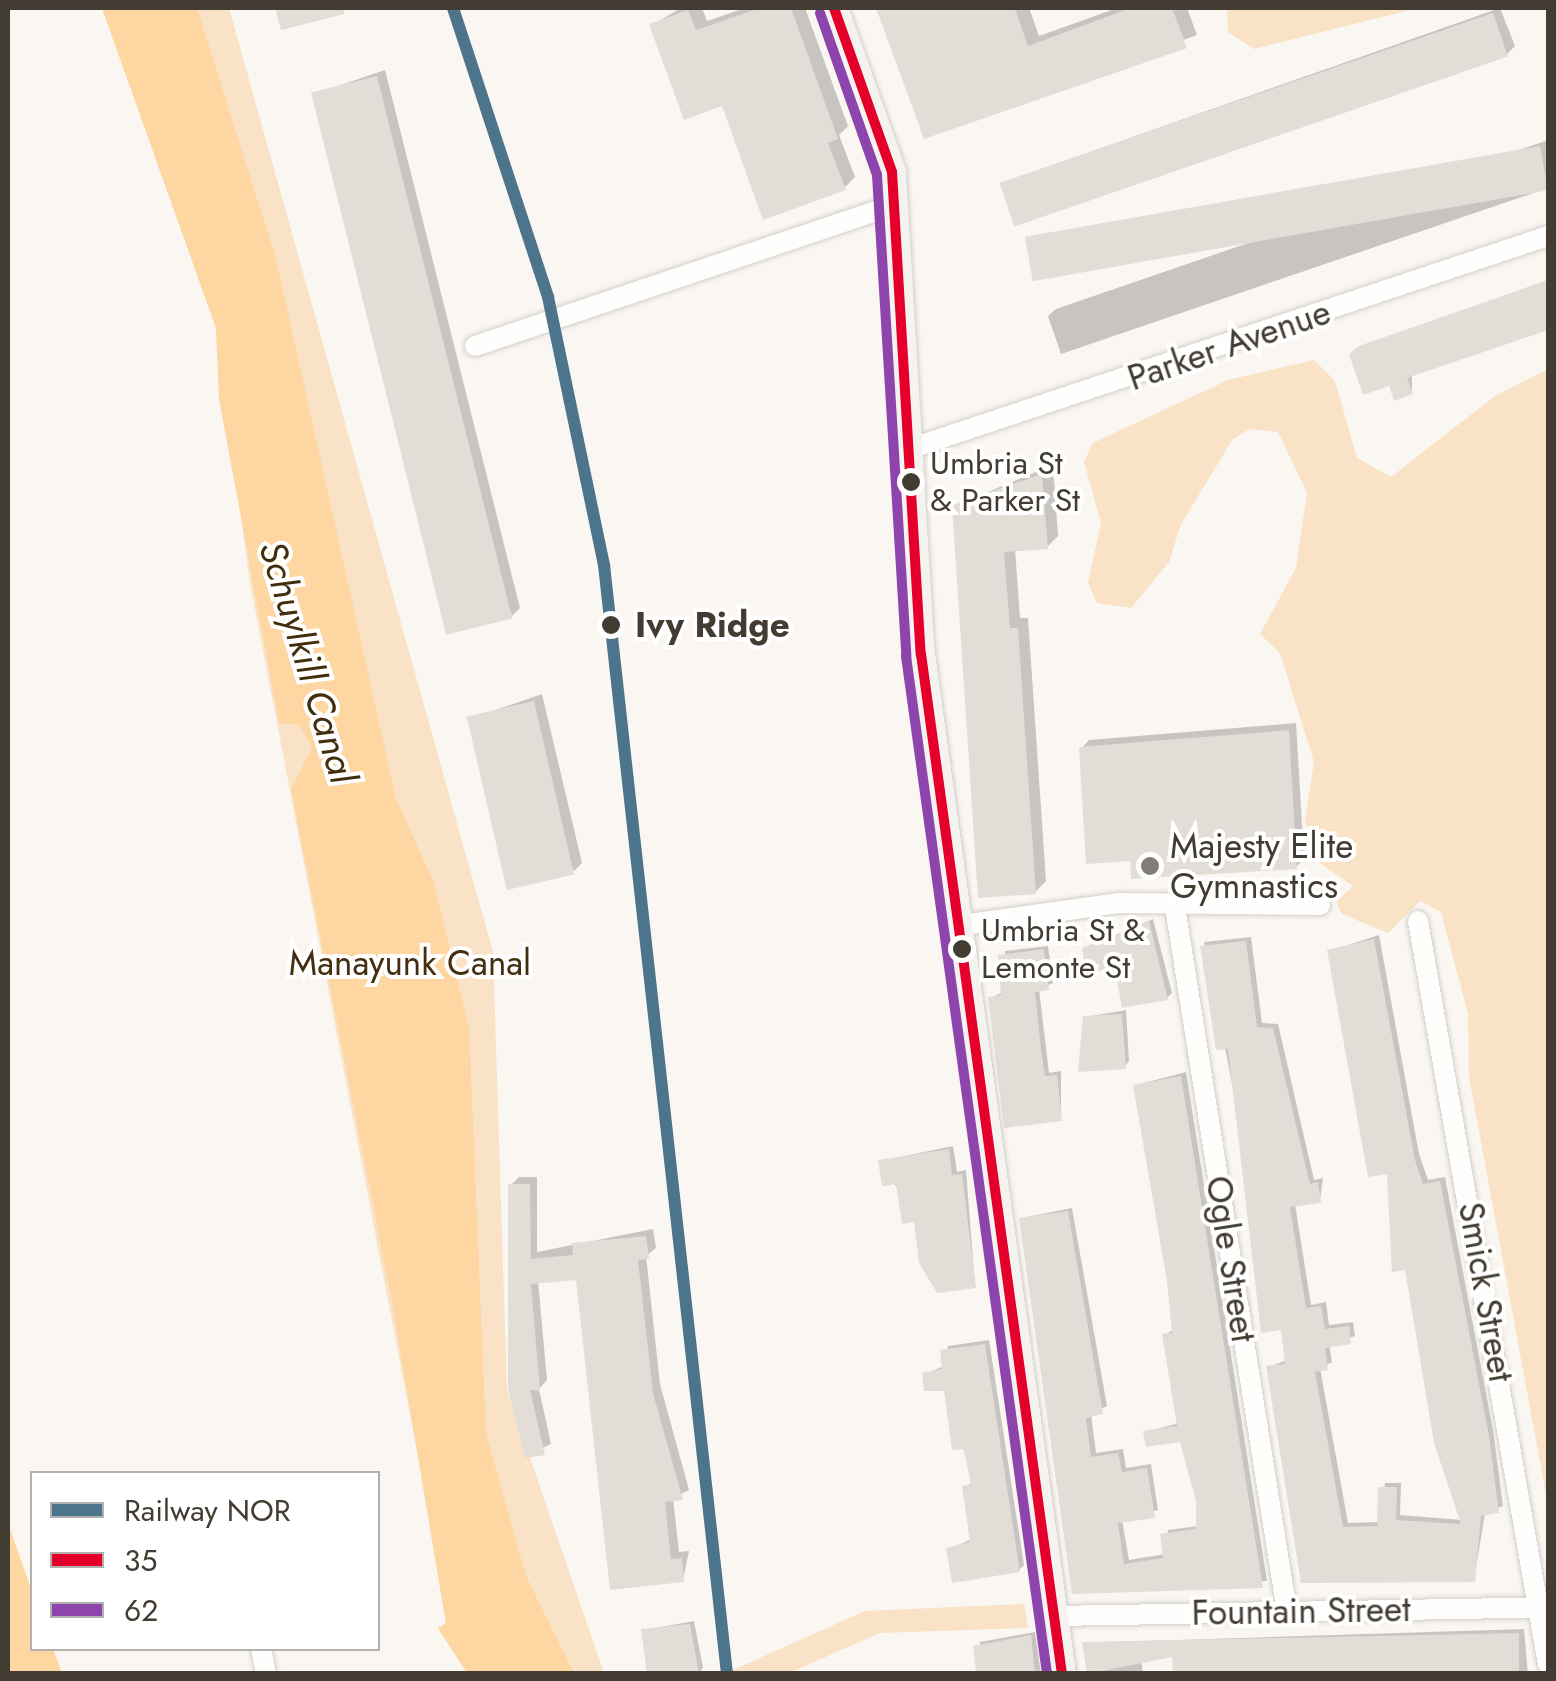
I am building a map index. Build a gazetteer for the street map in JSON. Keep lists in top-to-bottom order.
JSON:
{
  "streets": {
    "street": [
      "Parker Avenue",
      "Ogle Street",
      "Smick Street",
      "Fountain Street"
    ]
  },
  "crossings": [
    ["Ogle Street", "Fountain Street"],
    ["Smick Street", "Fountain Street"]
  ],
  "water": ["Schuylkill Canal"],
  "parks": ["Manayunk Canal"],
  "places": [
    "Umbria St & Parker St",
    "Ivy Ridge",
    "Majesty Elite Gymnastics",
    "Umbria St & Lemonte St"
  ],
  "lines": ["rail line NOR", "transit line 35", "transit line 62"],
  "legend": ["Railway NOR", "35", "62"]
}
